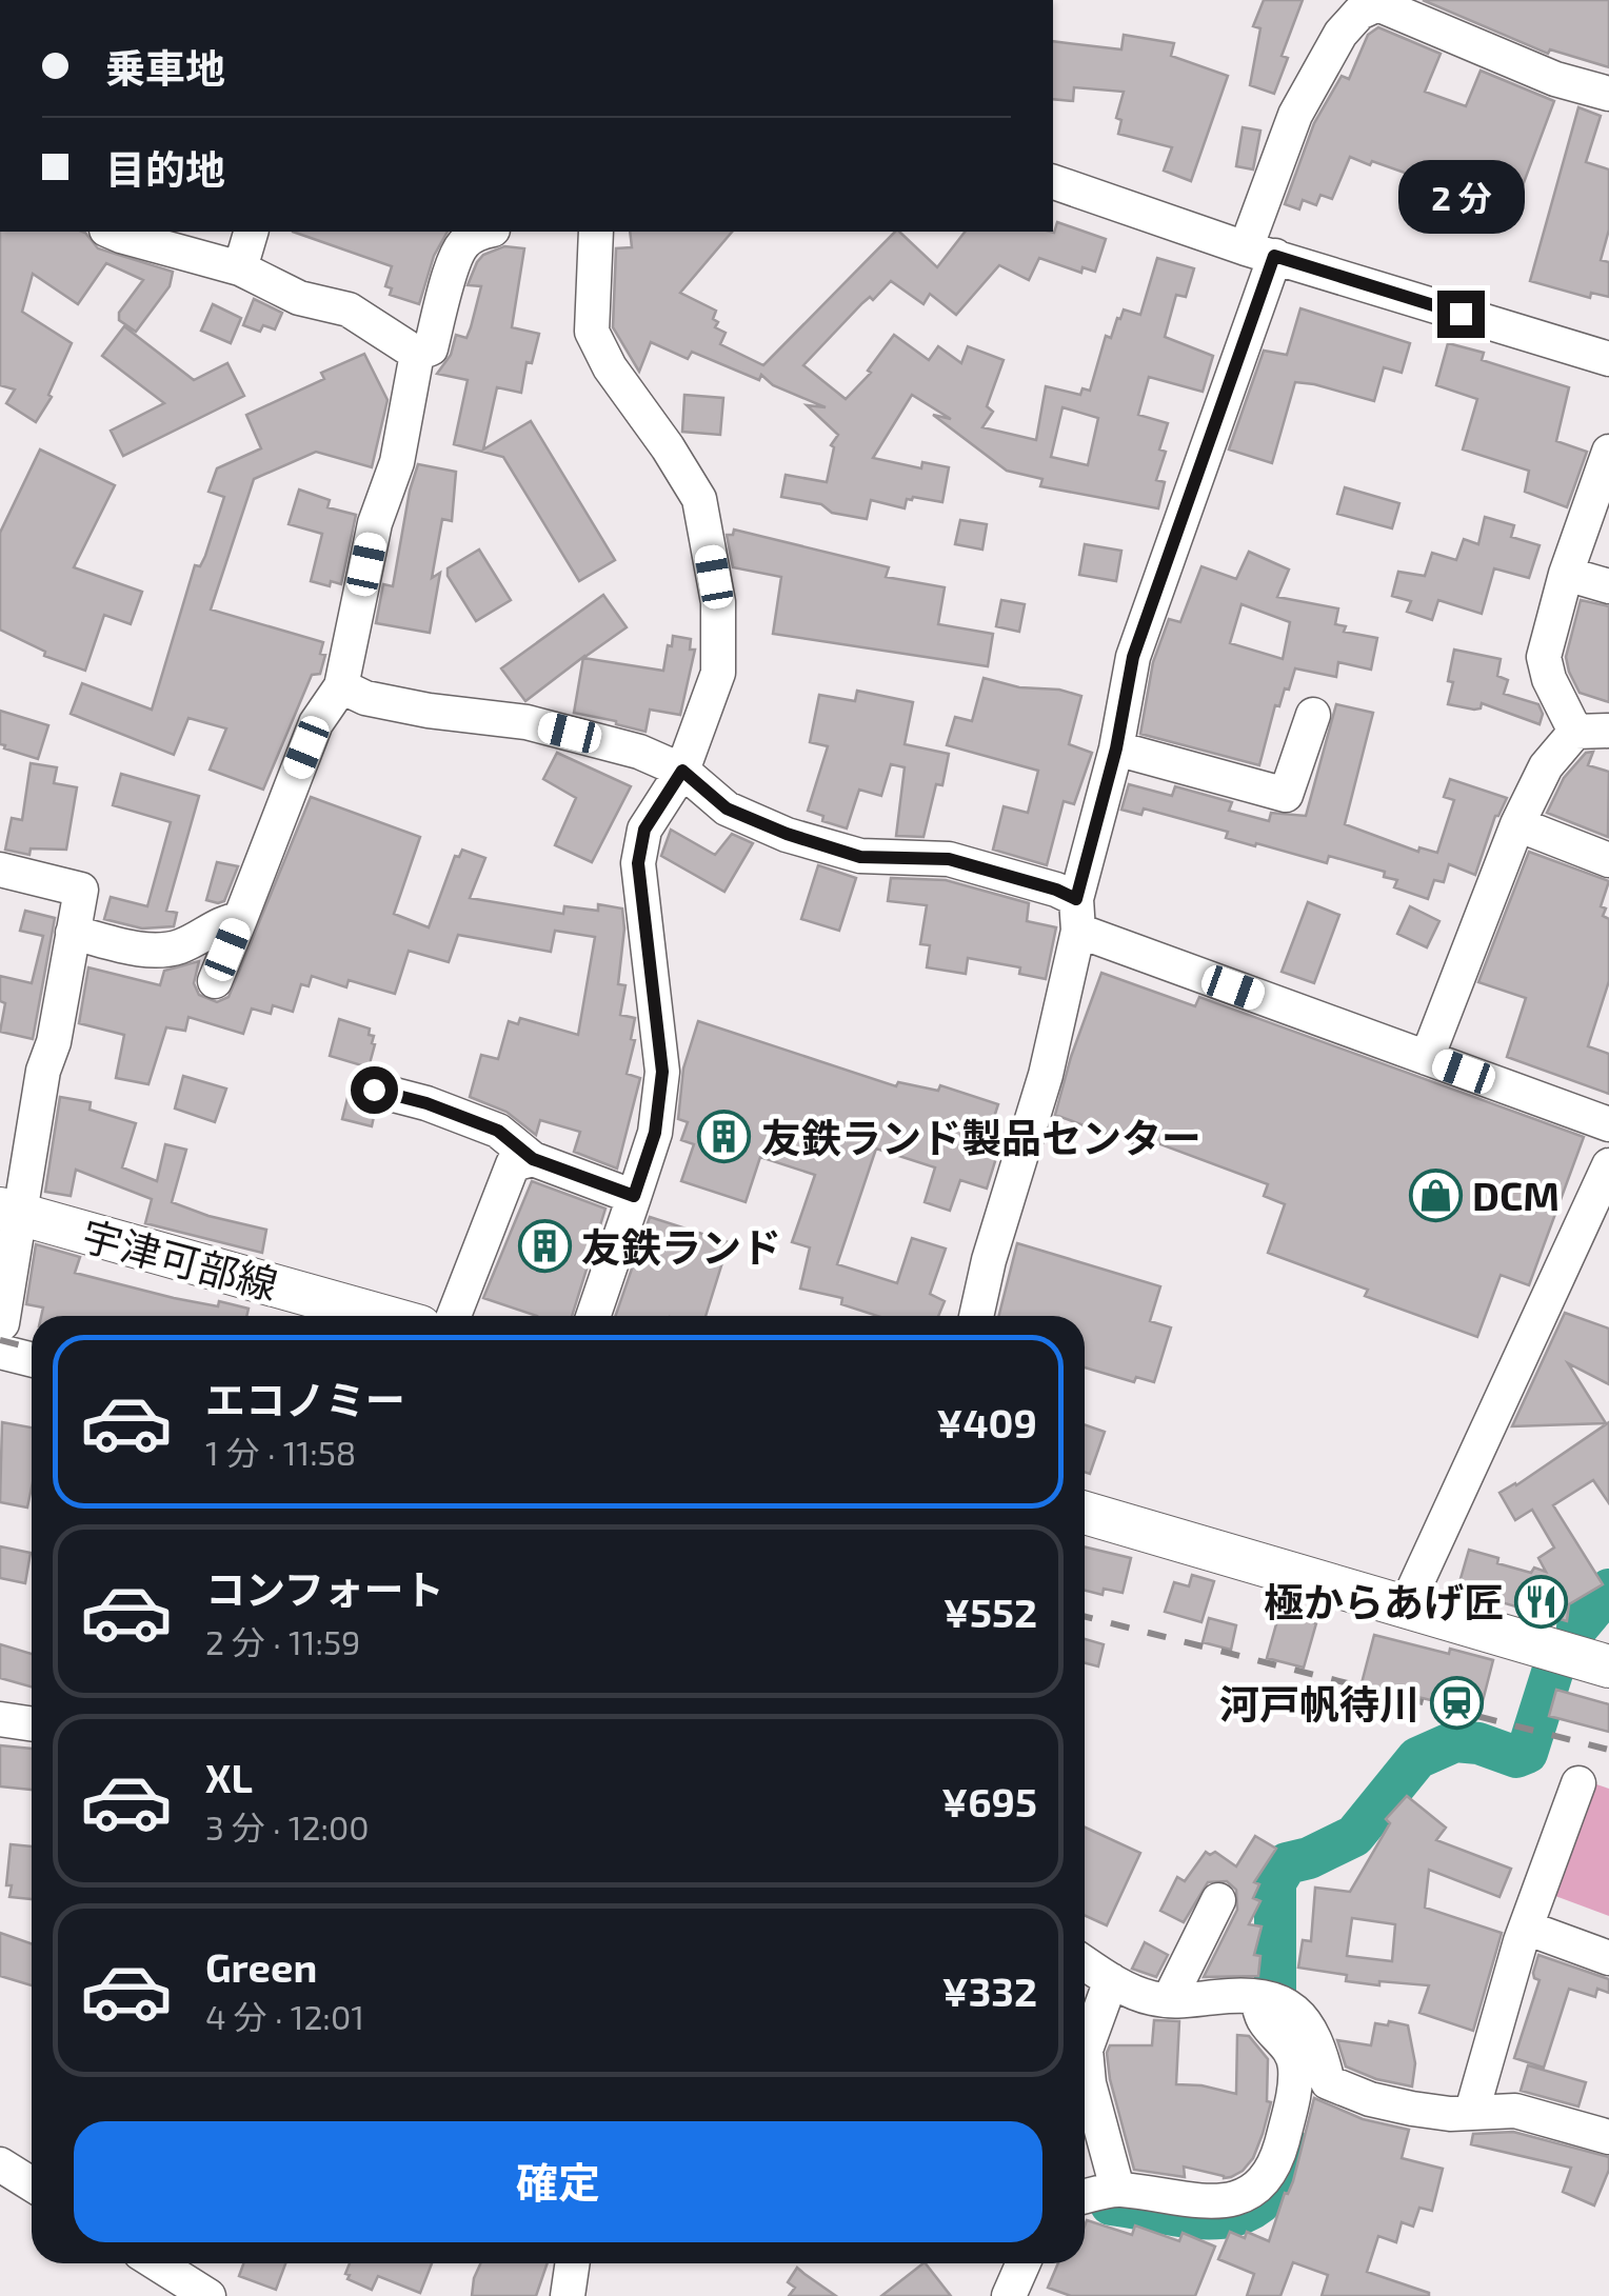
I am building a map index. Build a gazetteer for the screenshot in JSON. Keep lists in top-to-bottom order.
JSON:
{
  "streets": {
    "main road": ["宇津可部線"]
  },
  "places": {
    "building": ["友鉄ランド製品センター", "友鉄ランド"],
    "shop": ["DCM"],
    "restaurant": ["極からあげ匠"],
    "station": ["河戸帆待川"]
  },
  "page": {
    "banner": ["乗車地", "目的地"],
    "bubble": "2 分",
    "list": [
      {
        "name": "エコノミー",
        "note": "1 分 · 11:58",
        "value": "¥409"
      },
      {
        "name": "コンフォート",
        "note": "2 分 · 11:59",
        "value": "¥552"
      },
      {
        "name": "XL",
        "note": "3 分 · 12:00",
        "value": "¥695"
      },
      {
        "name": "Green",
        "note": "4 分 · 12:01",
        "value": "¥332"
      }
    ],
    "buttons": "確定"
  }
}
